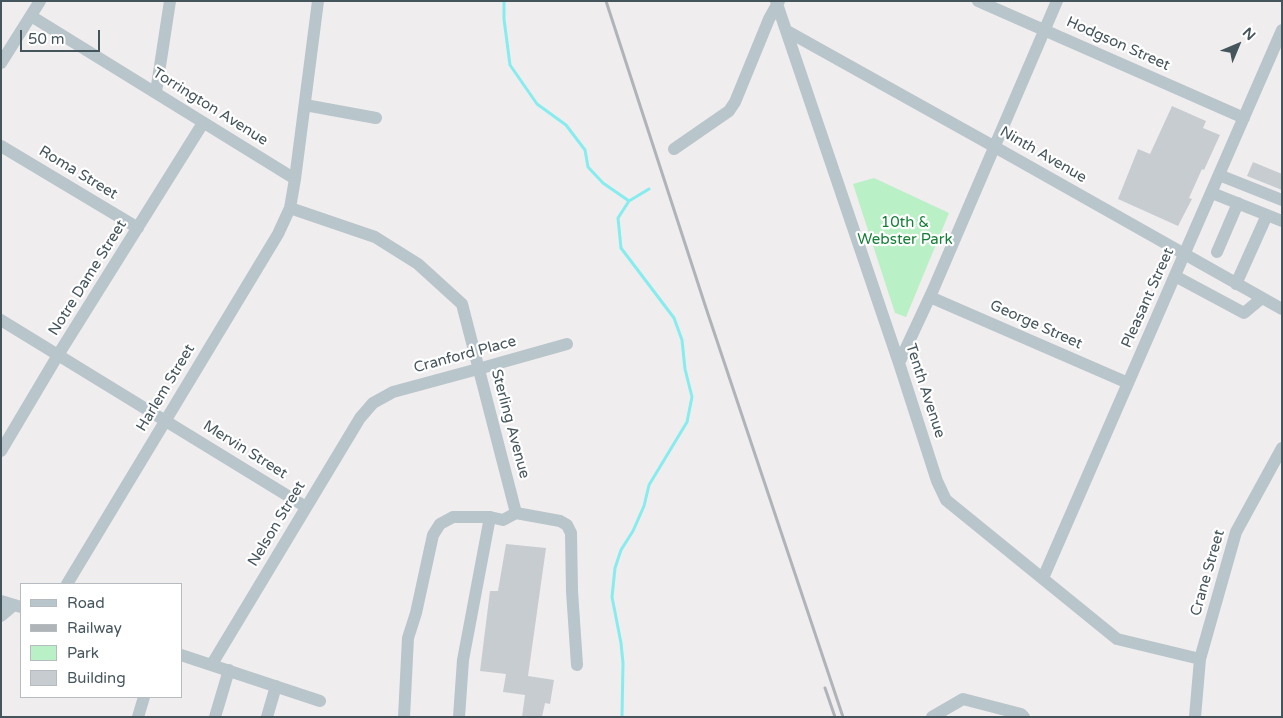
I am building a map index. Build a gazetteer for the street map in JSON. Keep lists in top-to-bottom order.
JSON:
{
  "streets": {
    "street": [
      "Hodgson Street",
      "Torrington Avenue",
      "Ninth Avenue",
      "Roma Street",
      "Notre Dame Street",
      "Pleasant Street",
      "George Street",
      "Cranford Place",
      "Harlem Street",
      "Tenth Avenue",
      "Sterling Avenue",
      "Mervin Street",
      "Nelson Street",
      "Crane Street"
    ]
  },
  "crossings": [
    ["Hodgson Street", "Pleasant Street"],
    ["Torrington Avenue", "Notre Dame Street"],
    ["Torrington Avenue", "Harlem Street"],
    ["Ninth Avenue", "Pleasant Street"],
    ["Ninth Avenue", "Tenth Avenue"],
    ["Roma Street", "Notre Dame Street"],
    ["Notre Dame Street", "Mervin Street"],
    ["Pleasant Street", "George Street"],
    ["Pleasant Street", "Tenth Avenue"],
    ["Cranford Place", "Sterling Avenue"],
    ["Cranford Place", "Nelson Street"],
    ["Harlem Street", "Sterling Avenue"],
    ["Harlem Street", "Mervin Street"],
    ["Tenth Avenue", "Crane Street"],
    ["Mervin Street", "Nelson Street"]
  ],
  "parks": ["10th & Webster Park"],
  "legend": [
    "Road",
    "Railway",
    "Park",
    "Building"
  ],
  "scale_bar": "50 m",
  "north": "top right"
}
